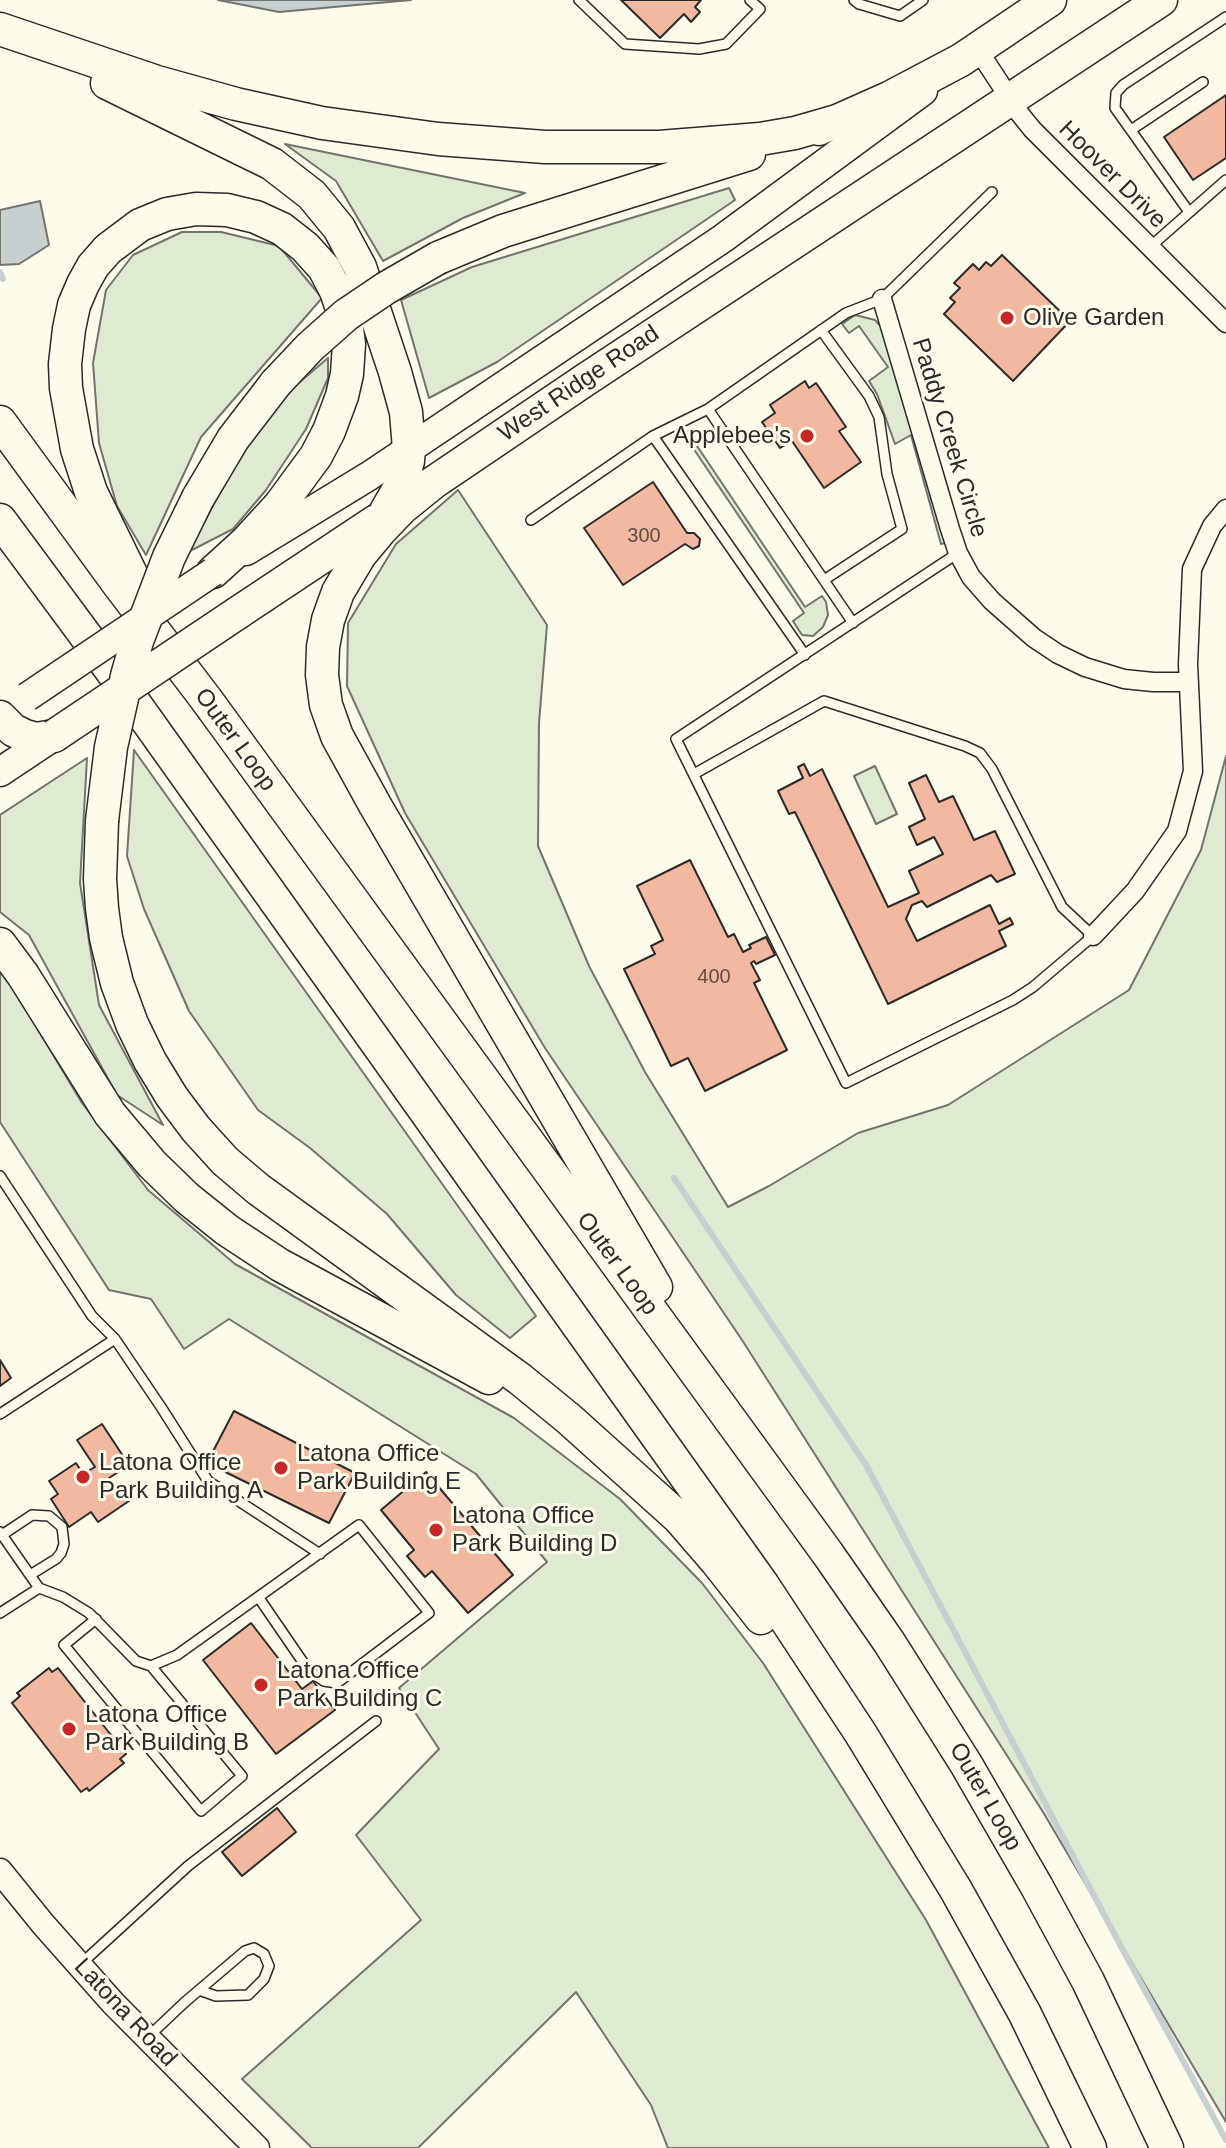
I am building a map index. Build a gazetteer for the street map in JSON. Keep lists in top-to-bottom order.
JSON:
{
  "streets": {
    "highway": ["West Ridge Road", "Outer Loop"],
    "street": ["Hoover Drive", "Paddy Creek Circle", "Latona Road"]
  },
  "crossings": [
    ["Hoover Drive", "West Ridge Road"]
  ],
  "places": [
    "Olive Garden",
    "Applebee's",
    "Latona Office Park Building E",
    "Latona Office Park Building A",
    "Latona Office Park Building D",
    "Latona Office Park Building C",
    "Latona Office Park Building B"
  ],
  "house_numbers": ["300", "400"]
}
